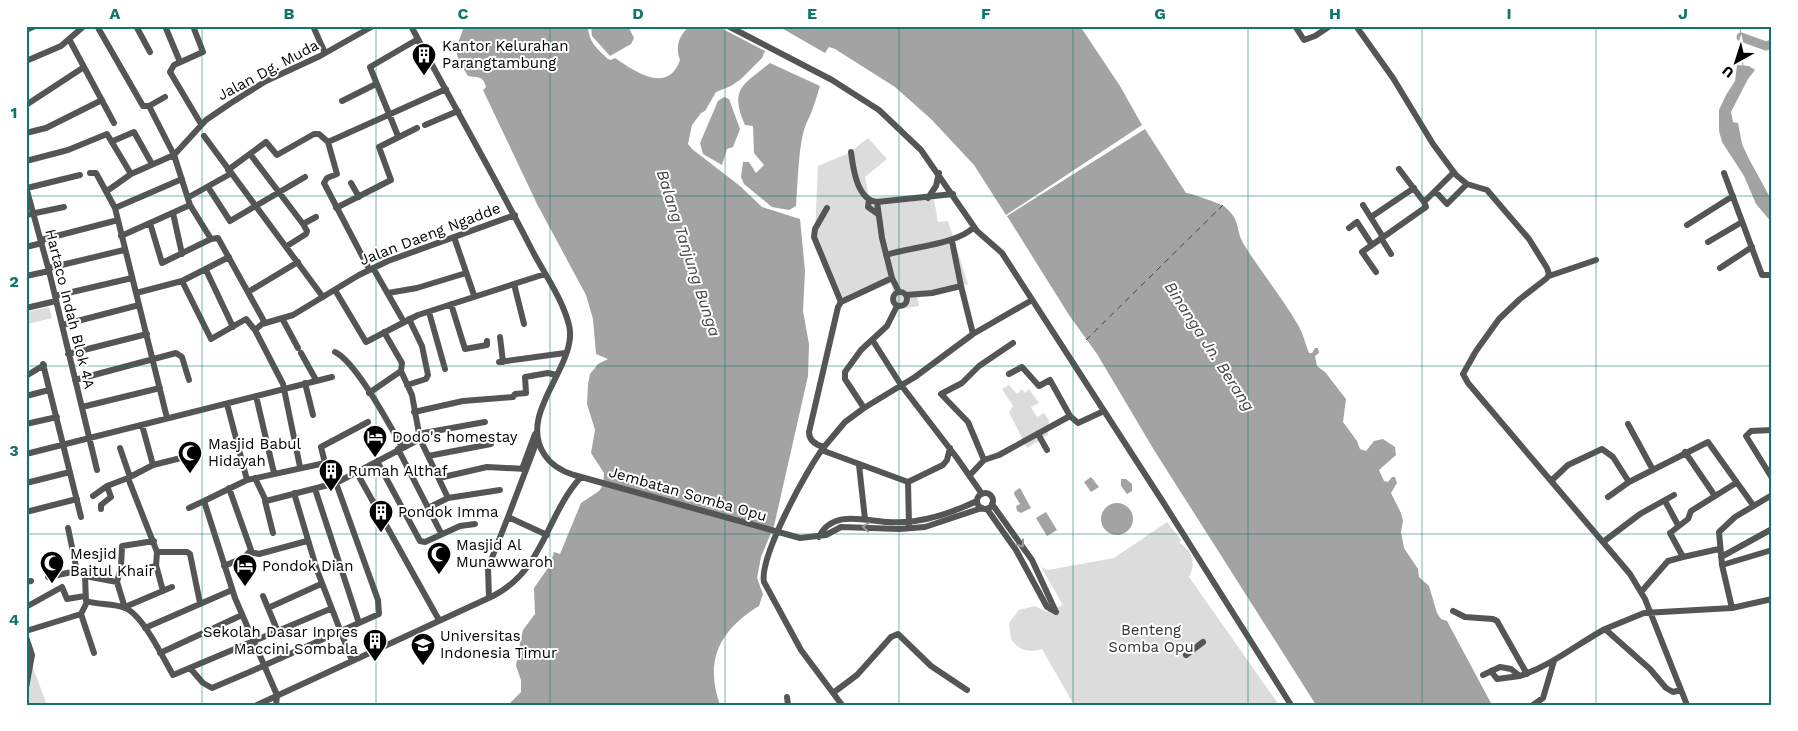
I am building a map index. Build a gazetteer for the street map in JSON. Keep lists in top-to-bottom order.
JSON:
{
  "streets": {
    "street": [
      "Jalan Dg. Muda",
      "Jalan Daeng Ngadde",
      "Hartaco Indah Blok 4A",
      "Jembatan Somba Opu"
    ]
  },
  "water": ["Balang Tanjung Bunga", "Binanga Jn. Berang"],
  "parks": ["Benteng Somba Opu"],
  "places": {
    "building": [
      "Kantor Kelurahan Parangtambung",
      "Rumah Althaf",
      "Pondok Imma",
      "Sekolah Dasar Inpres Maccini Sombala"
    ],
    "hotel": ["Dodo's homestay", "Pondok Dian"],
    "mosque": ["Masjid Babul Hidayah", "Masjid Al Munawwaroh", "Mesjid Baitul Khair"],
    "school or university": ["Universitas Indonesia Timur"]
  },
  "north": "bottom left",
  "grid": {
    "columns": [
      "A",
      "B",
      "C",
      "D",
      "E",
      "F",
      "G",
      "H",
      "I",
      "J"
    ],
    "rows": [
      "1",
      "2",
      "3",
      "4"
    ]
  }
}
